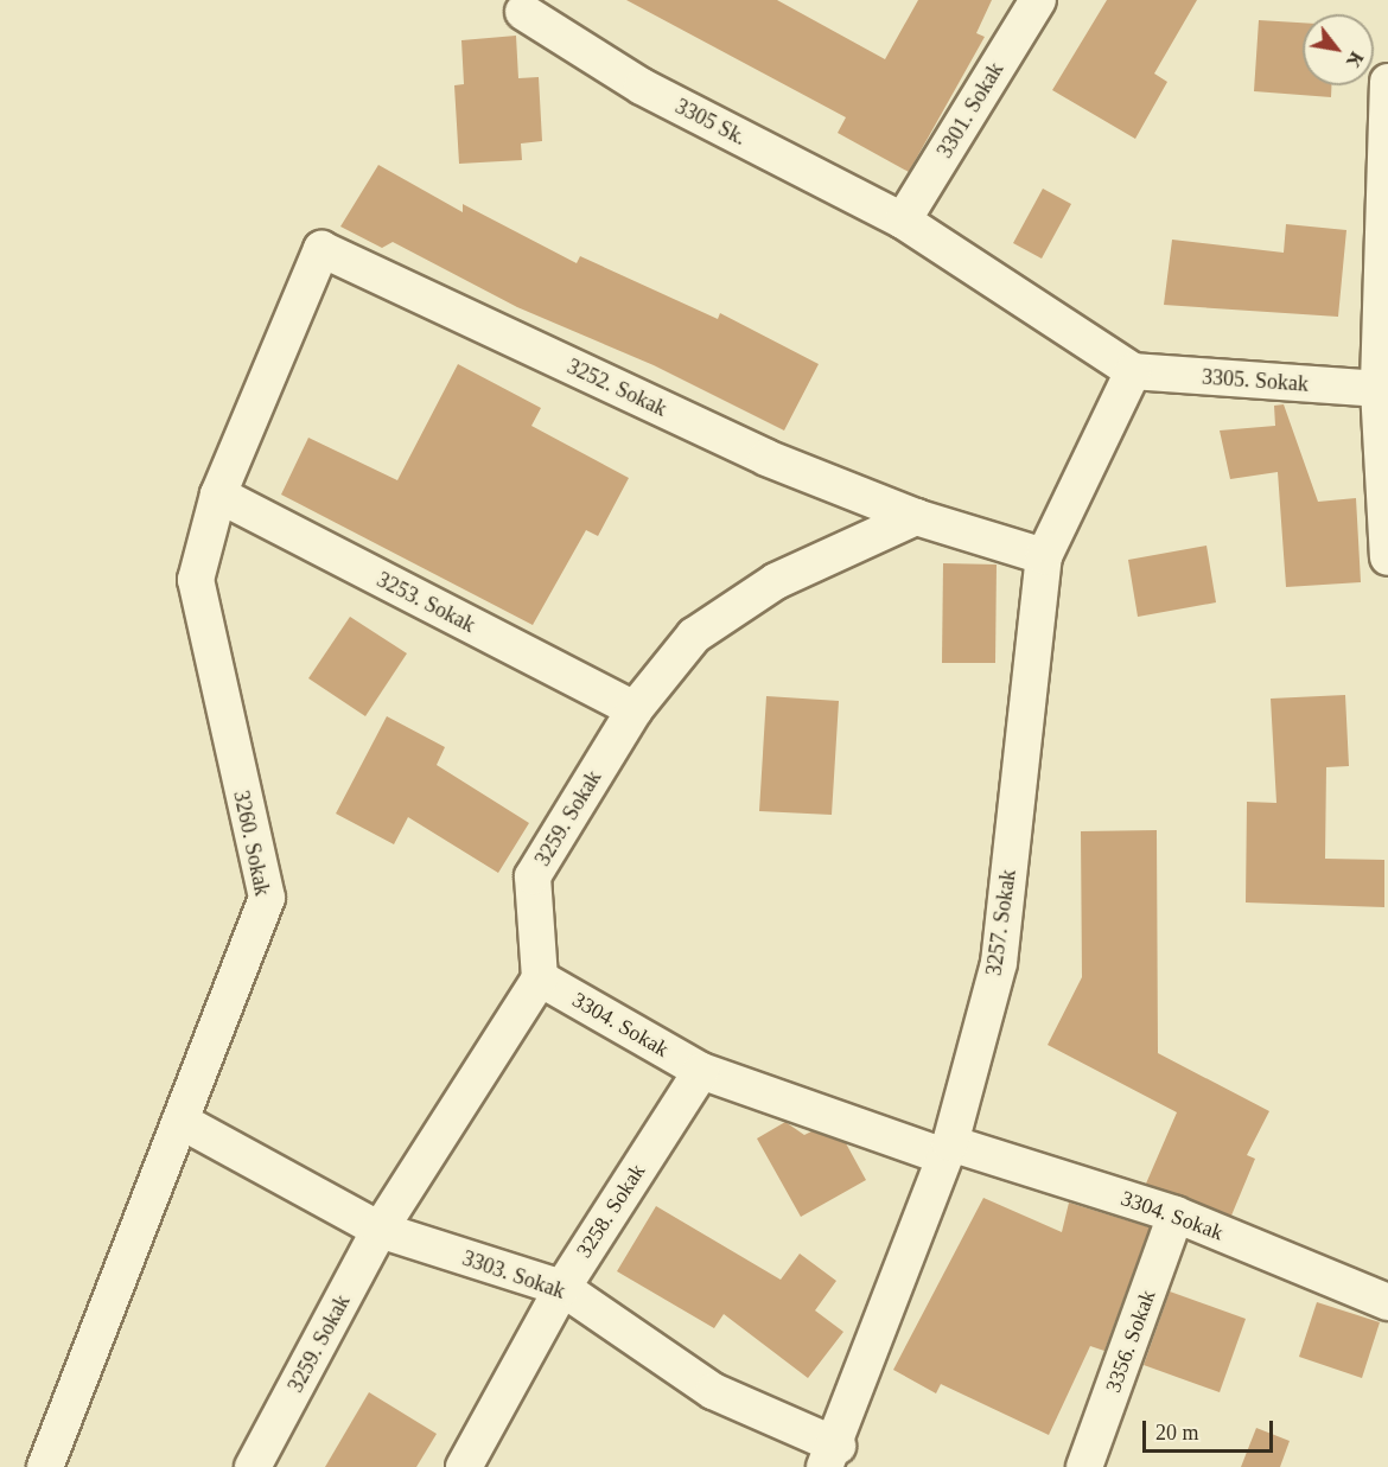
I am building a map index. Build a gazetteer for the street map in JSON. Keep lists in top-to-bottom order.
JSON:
{
  "streets": {
    "street": [
      "3301. Sokak",
      "3305 Sk.",
      "3305. Sokak",
      "3252. Sokak",
      "3253. Sokak",
      "3259. Sokak",
      "3260. Sokak",
      "3257. Sokak",
      "3304. Sokak",
      "3258. Sokak",
      "3303. Sokak",
      "3356. Sokak"
    ]
  },
  "crossings": [
    ["3301. Sokak", "3305 Sk."],
    ["3305 Sk.", "3305. Sokak"],
    ["3305 Sk.", "3257. Sokak"],
    ["3305. Sokak", "3257. Sokak"],
    ["3252. Sokak", "3259. Sokak"],
    ["3252. Sokak", "3260. Sokak"],
    ["3253. Sokak", "3259. Sokak"],
    ["3253. Sokak", "3260. Sokak"],
    ["3259. Sokak", "3304. Sokak"],
    ["3259. Sokak", "3303. Sokak"],
    ["3260. Sokak", "3303. Sokak"],
    ["3257. Sokak", "3304. Sokak"],
    ["3257. Sokak", "3303. Sokak"],
    ["3304. Sokak", "3258. Sokak"],
    ["3304. Sokak", "3356. Sokak"],
    ["3258. Sokak", "3303. Sokak"]
  ],
  "scale_bar": "20 m",
  "north": "bottom right"
}
